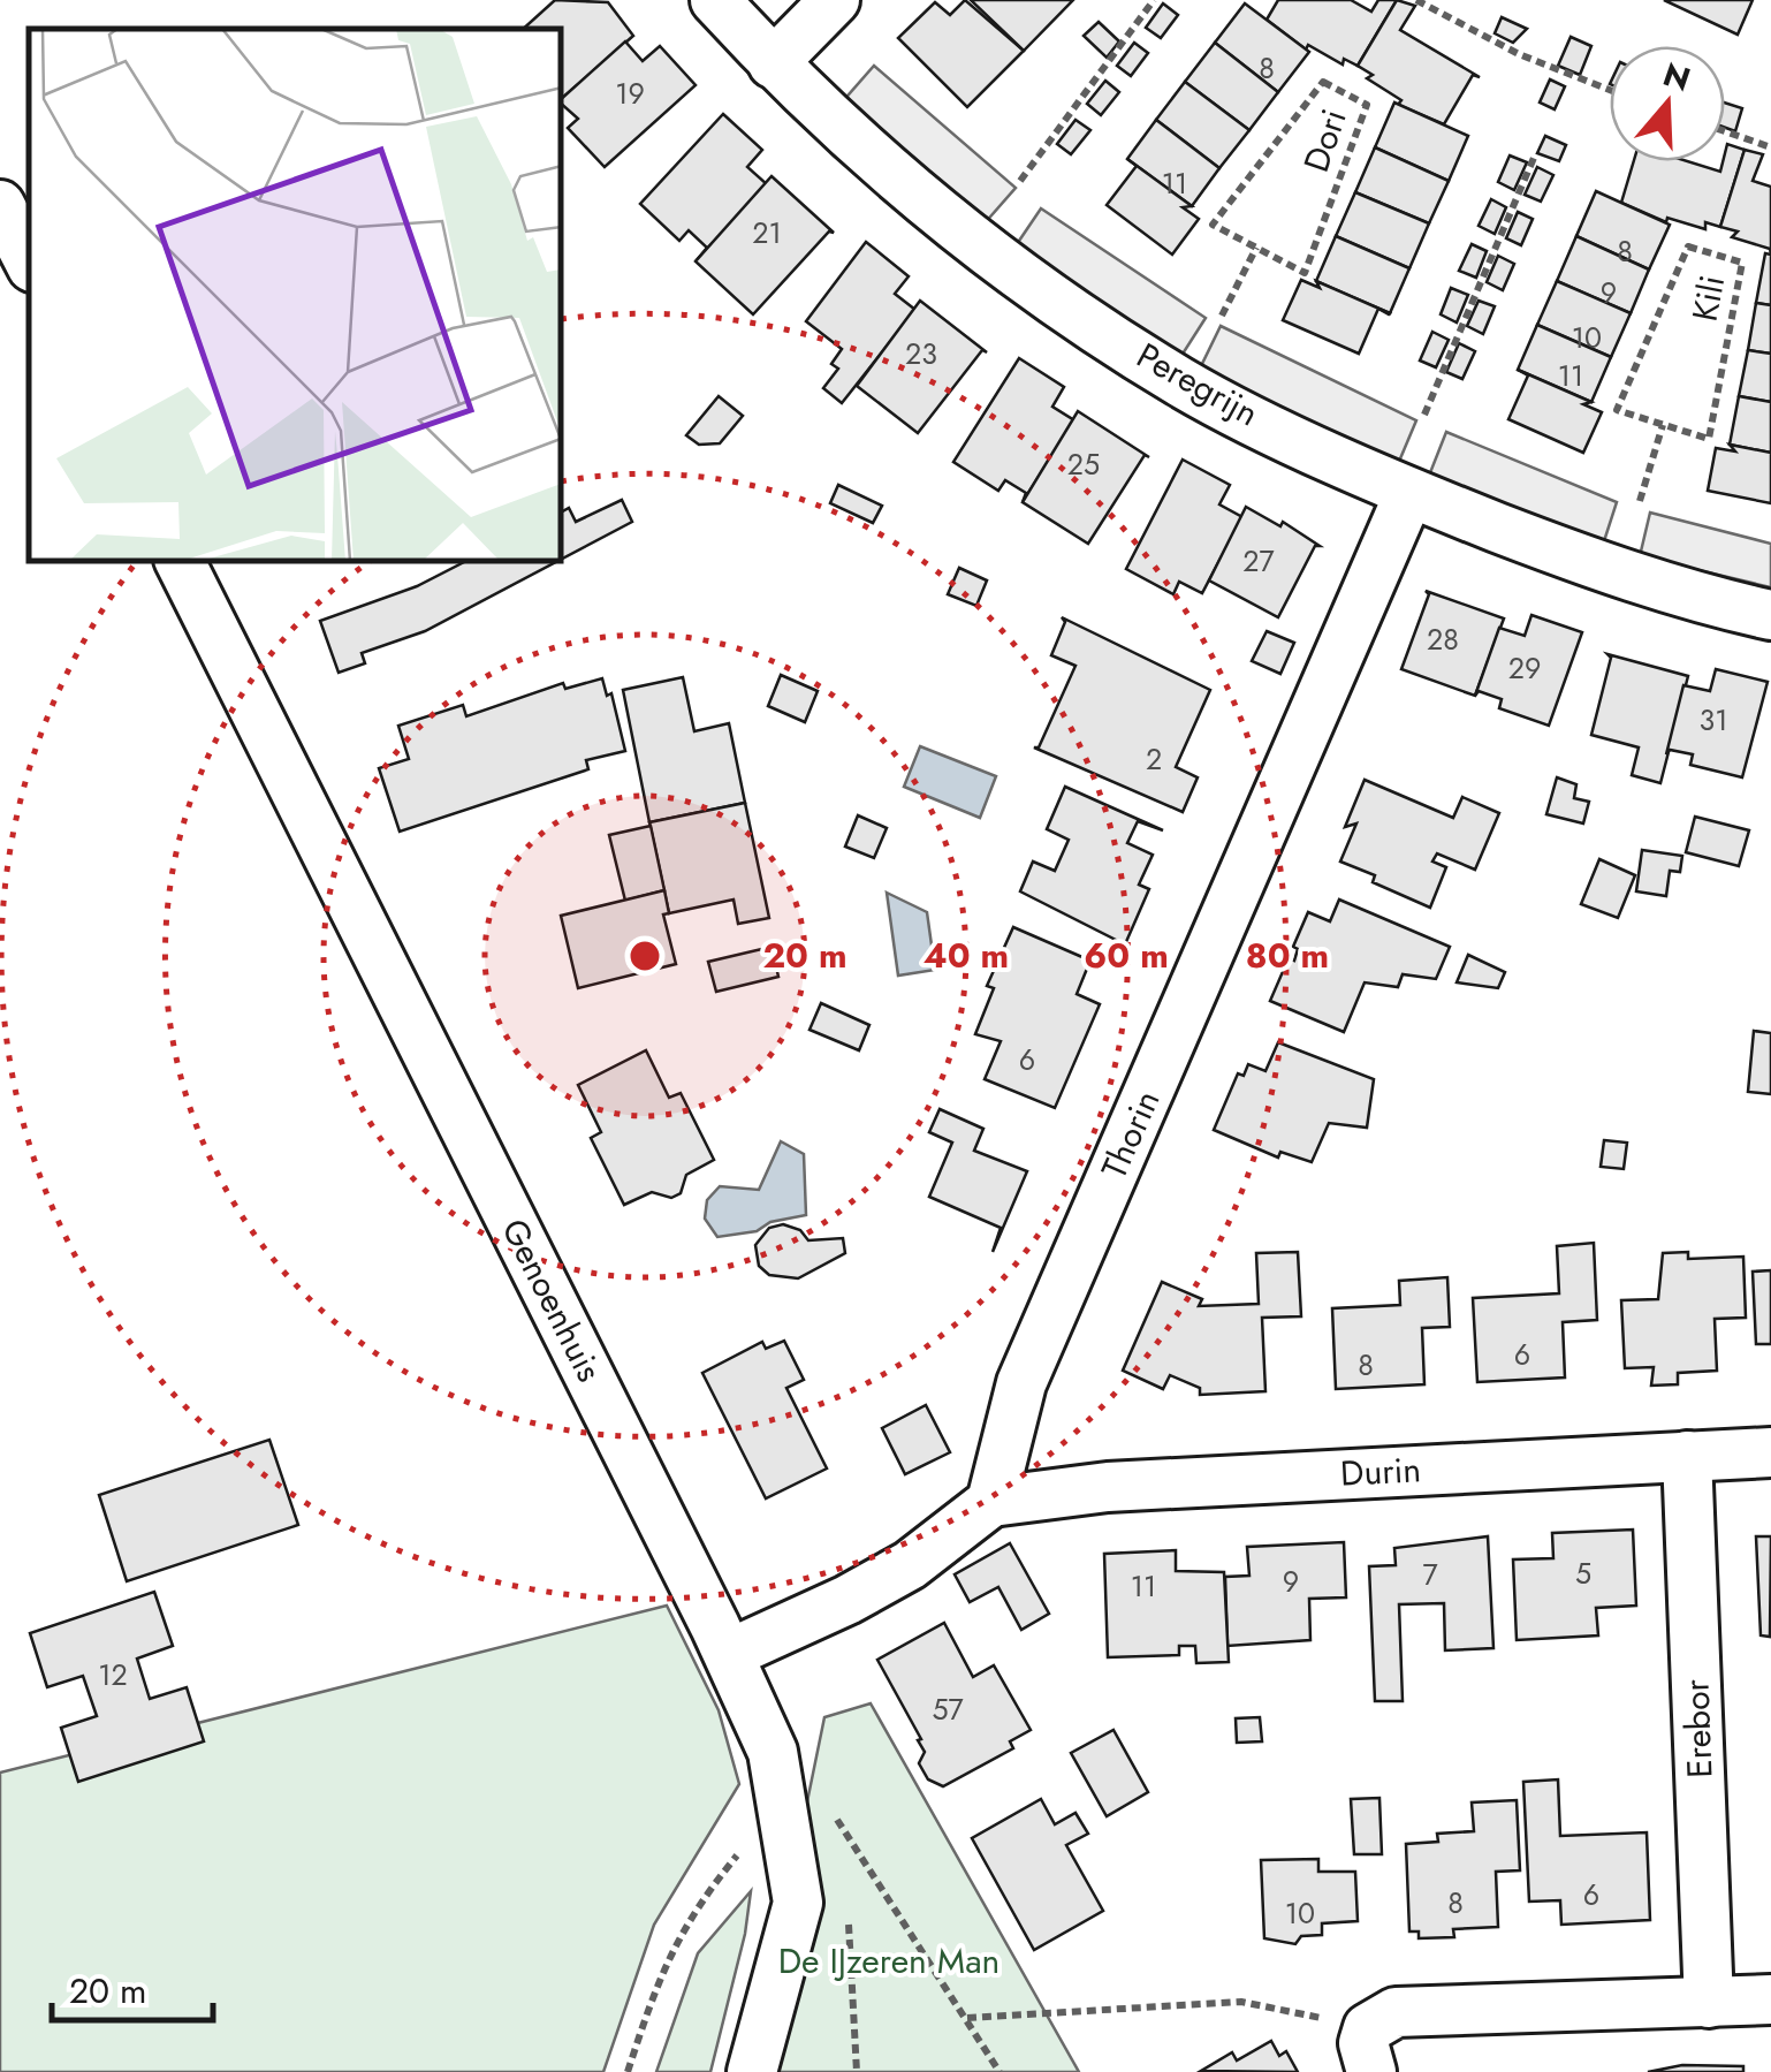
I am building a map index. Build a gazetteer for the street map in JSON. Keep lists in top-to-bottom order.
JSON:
{
  "streets": {
    "street": [
      "Peregrijn",
      "Thorin",
      "Genoenhuis",
      "Durin",
      "Erebor"
    ],
    "path": ["Dori", "Kili"]
  },
  "crossings": [
    ["Peregrijn", "Thorin"],
    ["Thorin", "Durin"],
    ["Durin", "Erebor"]
  ],
  "parks": ["De IJzeren Man"],
  "house_numbers": [
    "8",
    "19",
    "11",
    "21",
    "8",
    "9",
    "10",
    "23",
    "11",
    "25",
    "27",
    "28",
    "29",
    "31",
    "2",
    "6",
    "6",
    "8",
    "5",
    "7",
    "9",
    "11",
    "12",
    "57",
    "6",
    "8",
    "10"
  ],
  "scale_bar": "20 m",
  "north": "top",
  "rings": [
    "20 m",
    "40 m",
    "60 m",
    "80 m"
  ]
}
